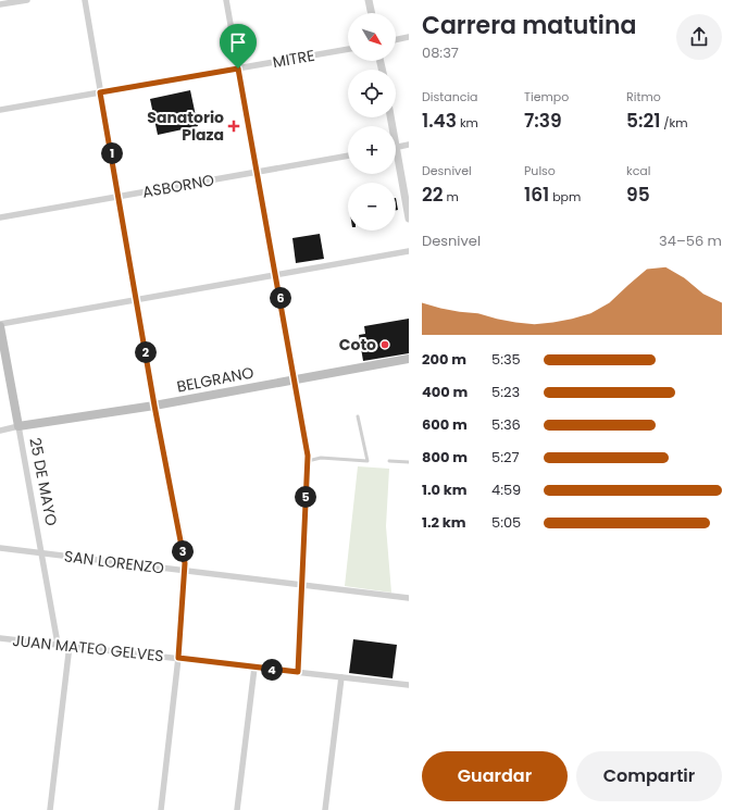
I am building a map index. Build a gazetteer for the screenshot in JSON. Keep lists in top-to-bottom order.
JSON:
{
  "streets": {
    "main road": ["BELGRANO", "25 DE MAYO"],
    "street": [
      "MITRE",
      "ASBORNO",
      "SAN LORENZO",
      "JUAN MATEO GELVES"
    ]
  },
  "crossings": [
    ["BELGRANO", "25 DE MAYO"],
    ["25 DE MAYO", "SAN LORENZO"],
    ["25 DE MAYO", "JUAN MATEO GELVES"]
  ],
  "places": {
    "health": ["Sanatorio Plaza"],
    "other": ["Coto"]
  },
  "north": "bottom right",
  "page": {
    "heading": ["Carrera matutina", "08:37"],
    "map_buttons": ["+", "−"],
    "stats": [
      ["Distancia", "1.43 km"],
      ["Tiempo", "7:39"],
      ["Ritmo", "5:21 /km"],
      ["Desnivel", "22 m"],
      ["Pulso", "161 bpm"],
      ["kcal", "95"]
    ],
    "pins": [
      "1",
      "6",
      "2",
      "5",
      "3",
      "4"
    ],
    "chart": ["Desnivel", "34–56 m"],
    "list": [
      {
        "name": "200 m",
        "note": "5:35"
      },
      {
        "name": "400 m",
        "note": "5:23"
      },
      {
        "name": "600 m",
        "note": "5:36"
      },
      {
        "name": "800 m",
        "note": "5:27"
      },
      {
        "name": "1.0 km",
        "note": "4:59"
      },
      {
        "name": "1.2 km",
        "note": "5:05"
      }
    ],
    "buttons": ["Guardar", "Compartir"]
  }
}
